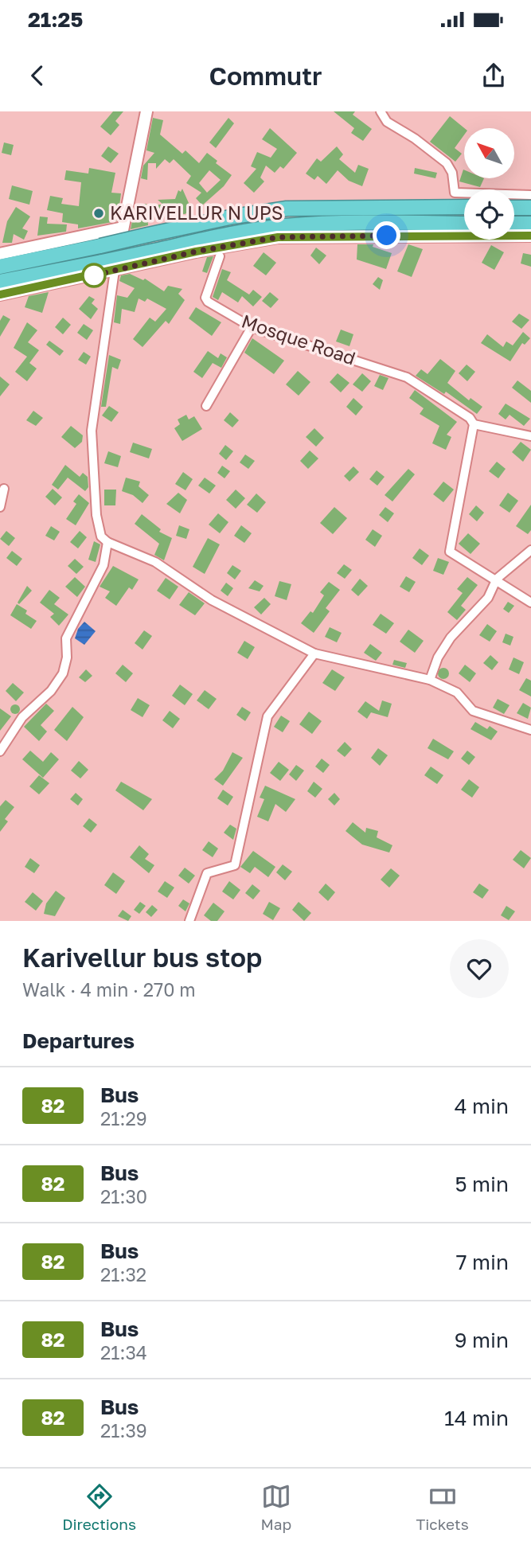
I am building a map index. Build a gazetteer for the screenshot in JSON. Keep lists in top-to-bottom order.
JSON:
{
  "streets": {
    "street": ["Mosque Road"]
  },
  "places": ["KARIVELLUR N UPS"],
  "lines": ["bus line 82"],
  "north": "top left",
  "page": {
    "status": "21:25",
    "header": "Commutr",
    "heading": [
      ["Karivellur bus stop", "Walk · 4 min · 270 m"],
      "Departures"
    ],
    "list": [
      {
        "mark": "82",
        "name": "Bus",
        "note": "21:29",
        "value": "4 min"
      },
      {
        "mark": "82",
        "name": "Bus",
        "note": "21:30",
        "value": "5 min"
      },
      {
        "mark": "82",
        "name": "Bus",
        "note": "21:32",
        "value": "7 min"
      },
      {
        "mark": "82",
        "name": "Bus",
        "note": "21:34",
        "value": "9 min"
      },
      {
        "mark": "82",
        "name": "Bus",
        "note": "21:39",
        "value": "14 min"
      }
    ],
    "tabs": ["Directions", "Map", "Tickets"]
  }
}
